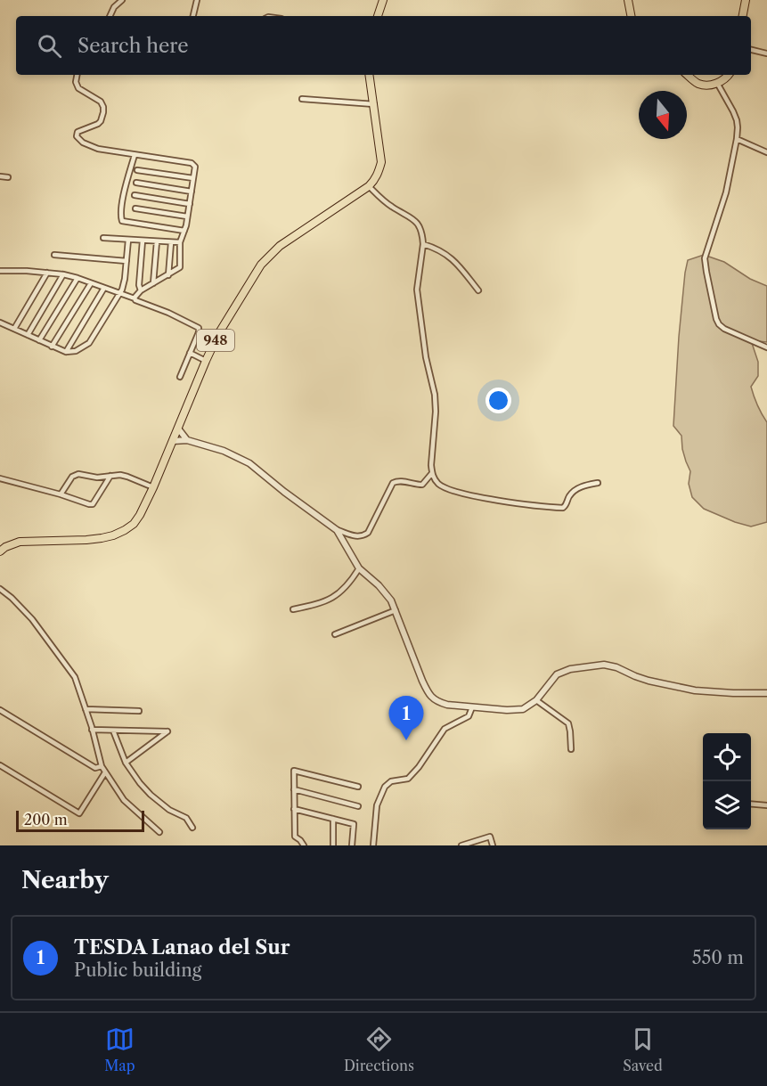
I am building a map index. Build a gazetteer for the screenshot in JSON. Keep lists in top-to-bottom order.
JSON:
{
  "streets": {
    "main road": ["948"]
  },
  "scale_bar": "200 m",
  "north": "bottom",
  "page": {
    "search": "Search here",
    "pins": "1",
    "scale": "200 m",
    "heading": "Nearby",
    "list": [
      {
        "mark": "1",
        "name": "TESDA Lanao del Sur",
        "note": "Public building",
        "value": "550 m"
      }
    ],
    "nav": ["Map", "Directions", "Saved"]
  }
}
